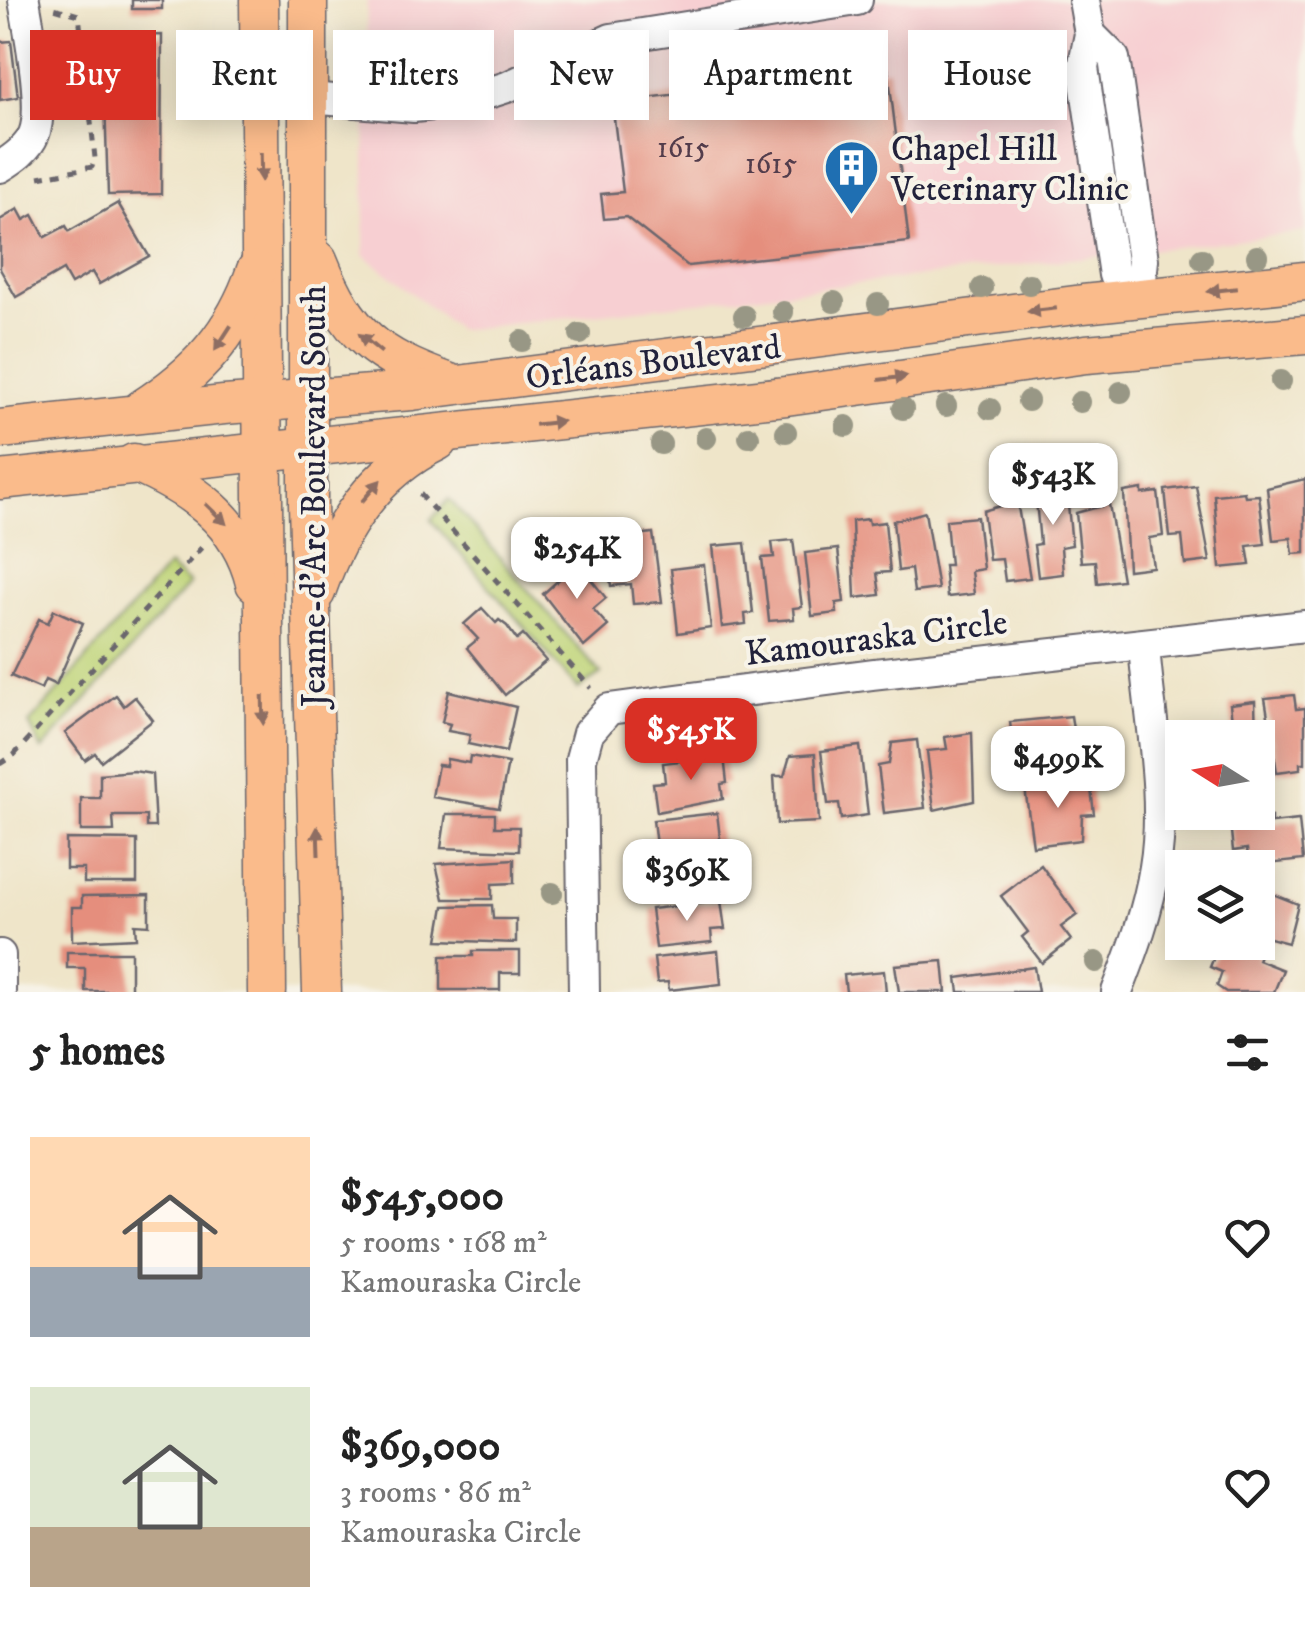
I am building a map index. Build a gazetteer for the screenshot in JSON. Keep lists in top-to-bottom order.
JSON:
{
  "streets": {
    "main road": ["Orléans Boulevard", "Jeanne-d'Arc Boulevard South"],
    "street": ["Kamouraska Circle"]
  },
  "crossings": [
    ["Orléans Boulevard", "Jeanne-d'Arc Boulevard South"]
  ],
  "places": {
    "building": ["Chapel Hill Veterinary Clinic"]
  },
  "house_numbers": ["1615", "1615"],
  "north": "left",
  "page": {
    "chip": [
      "Buy",
      "Rent",
      "Filters",
      "New",
      "Apartment",
      "House"
    ],
    "price": [
      "$543K",
      "$254K",
      "$545K",
      "$499K",
      "$369K"
    ],
    "heading": "5 homes",
    "list": [
      {
        "name": "$545,000",
        "note": "5 rooms · 168 m² · Kamouraska Circle"
      },
      {
        "name": "$369,000",
        "note": "3 rooms · 86 m² · Kamouraska Circle"
      }
    ]
  }
}
